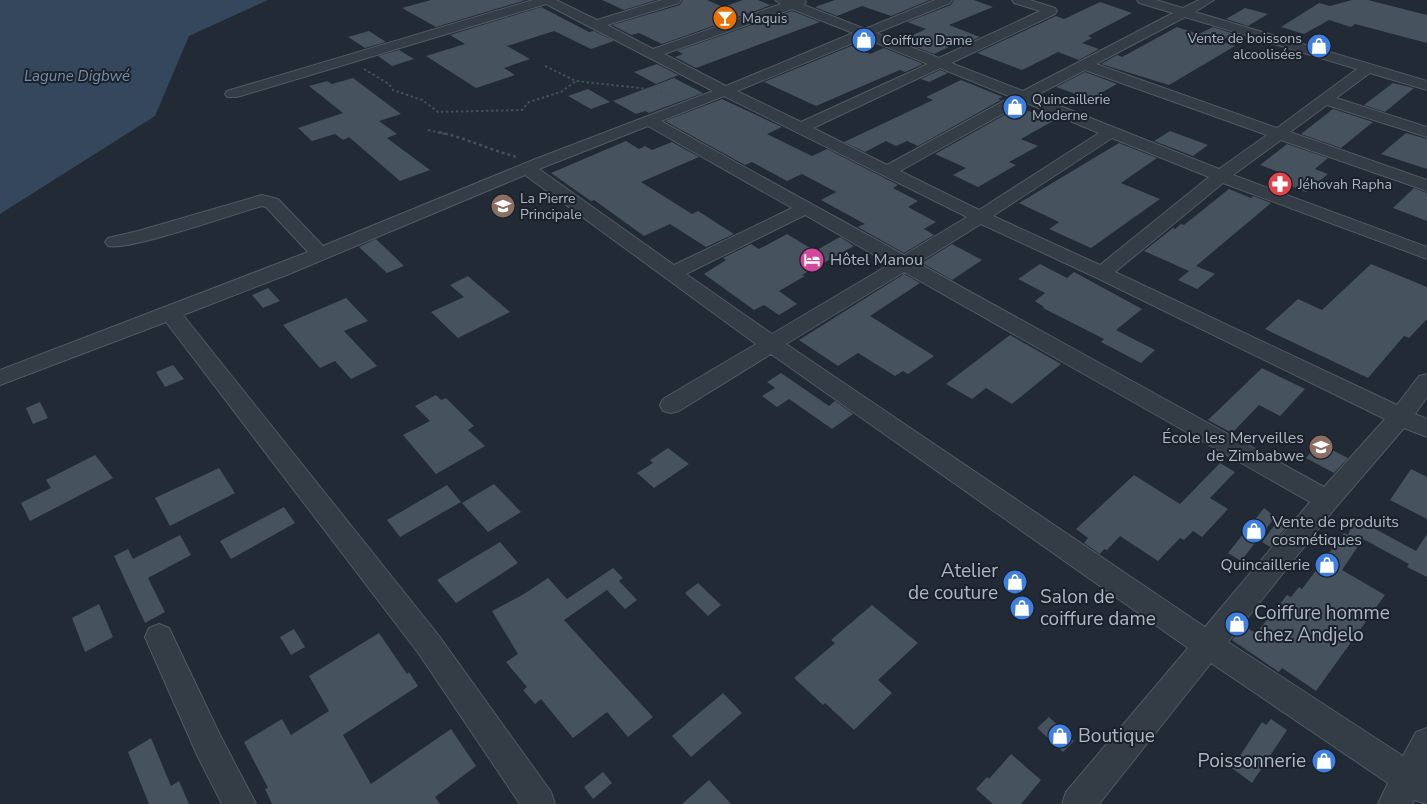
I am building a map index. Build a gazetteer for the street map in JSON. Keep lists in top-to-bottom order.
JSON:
{
  "water": ["Lagune Digbwé"],
  "places": {
    "bar": ["Maquis"],
    "shop": [
      "Coiffure Dame",
      "Vente de boissons alcoolisées",
      "Quincaillerie Moderne",
      "Vente de produits cosmétiques",
      "Quincaillerie",
      "Atelier de couture",
      "Salon de coiffure dame",
      "Coiffure homme chez Andjelo",
      "Boutique",
      "Poissonnerie"
    ],
    "pharmacy": ["Jéhovah Rapha"],
    "school or university": ["La Pierre Principale", "École les Merveilles de Zimbabwe"],
    "hotel": ["Hôtel Manou"]
  }
}
